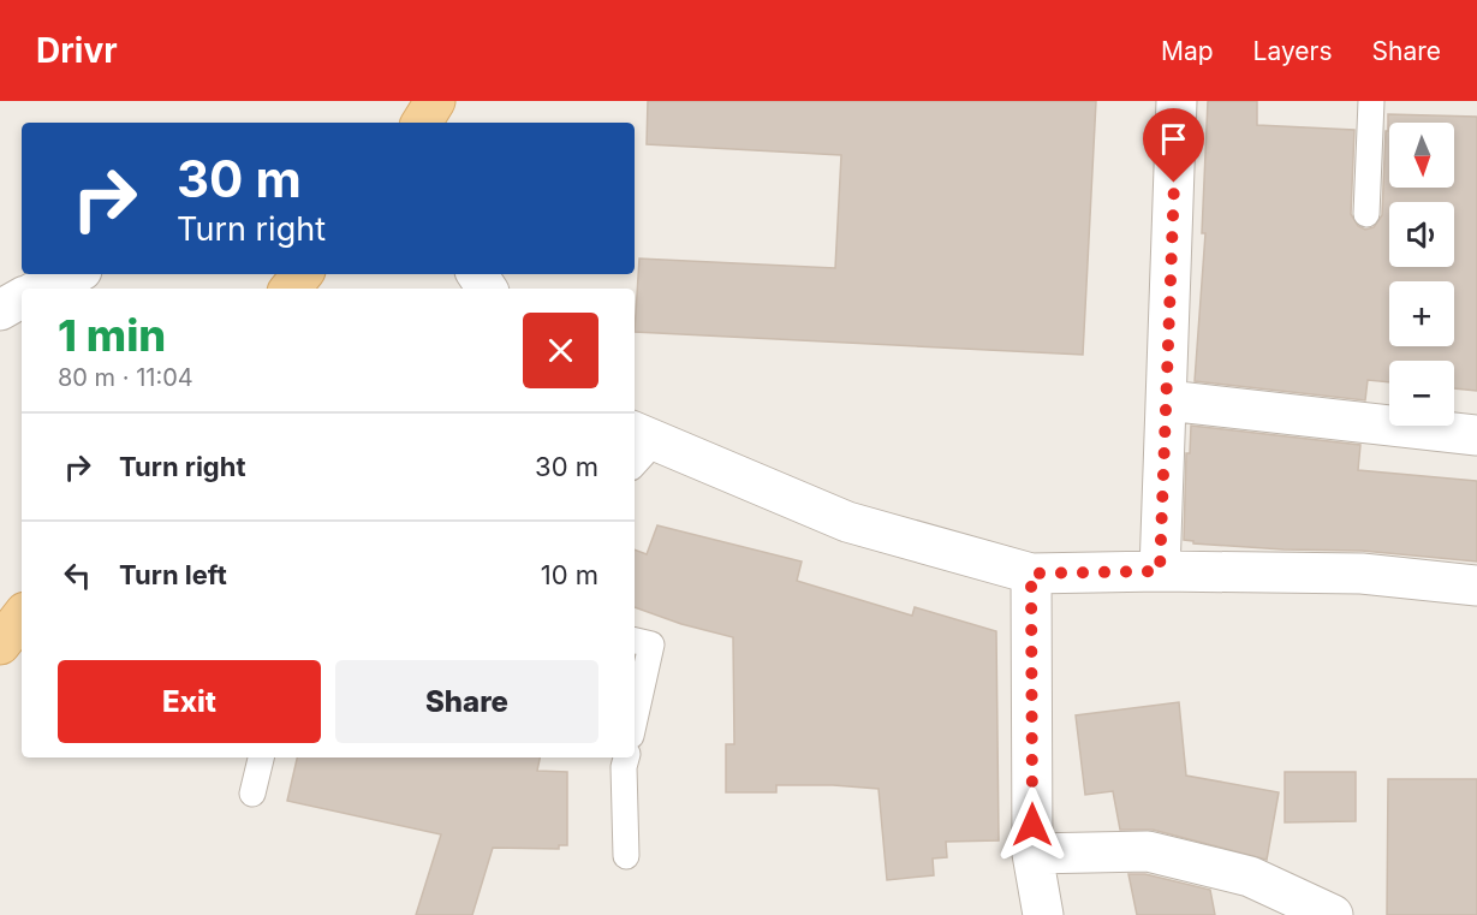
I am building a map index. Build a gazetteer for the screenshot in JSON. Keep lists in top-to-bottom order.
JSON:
{
  "north": "bottom",
  "page": {
    "header": "Drivr",
    "nav": ["Map", "Layers", "Share"],
    "map_buttons": ["+", "−"],
    "turn": ["30 m", "Turn right"],
    "heading": ["1 min", "80 m · 11:04"],
    "list": [
      {
        "name": "Turn right",
        "value": "30 m"
      },
      {
        "name": "Turn left",
        "value": "10 m"
      }
    ],
    "buttons": ["Exit", "Share"]
  }
}
